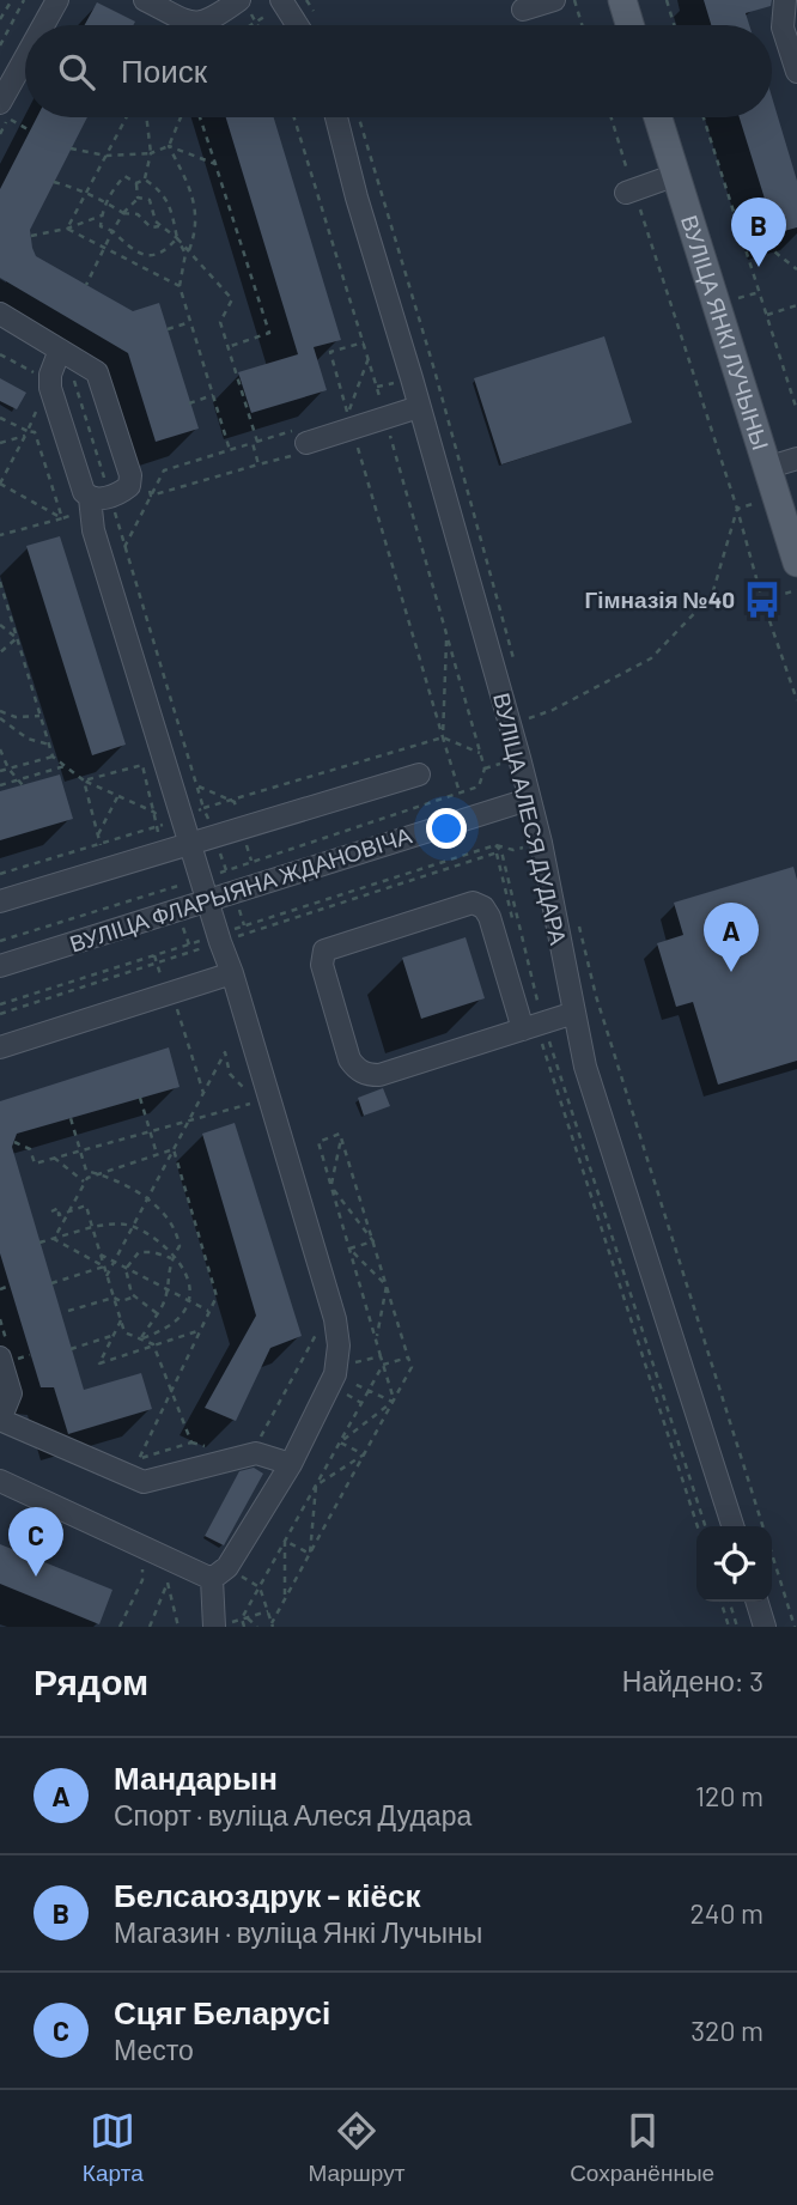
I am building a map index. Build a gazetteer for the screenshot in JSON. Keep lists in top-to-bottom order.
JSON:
{
  "streets": {
    "main road": ["ВУЛІЦА ЯНКІ ЛУЧЫНЫ"],
    "street": ["ВУЛІЦА АЛЕСЯ ДУДАРА", "ВУЛІЦА ФЛАРЫЯНА ЖДАНОВІЧА"]
  },
  "crossings": [
    ["ВУЛІЦА АЛЕСЯ ДУДАРА", "ВУЛІЦА ФЛАРЫЯНА ЖДАНОВІЧА"]
  ],
  "places": {
    "bus stop": ["Гімназія №40"]
  },
  "page": {
    "search": "Поиск",
    "pins": ["B", "A", "C"],
    "heading": ["Рядом", "Найдено: 3"],
    "list": [
      {
        "mark": "A",
        "name": "Мандарын",
        "note": "Спорт · вуліца Алеся Дудара",
        "value": "120 m"
      },
      {
        "mark": "B",
        "name": "Белсаюздрук - кіёск",
        "note": "Магазин · вуліца Янкі Лучыны",
        "value": "240 m"
      },
      {
        "mark": "C",
        "name": "Сцяг Беларусі",
        "note": "Место",
        "value": "320 m"
      }
    ],
    "nav": ["Карта", "Маршрут", "Сохранённые"]
  }
}
